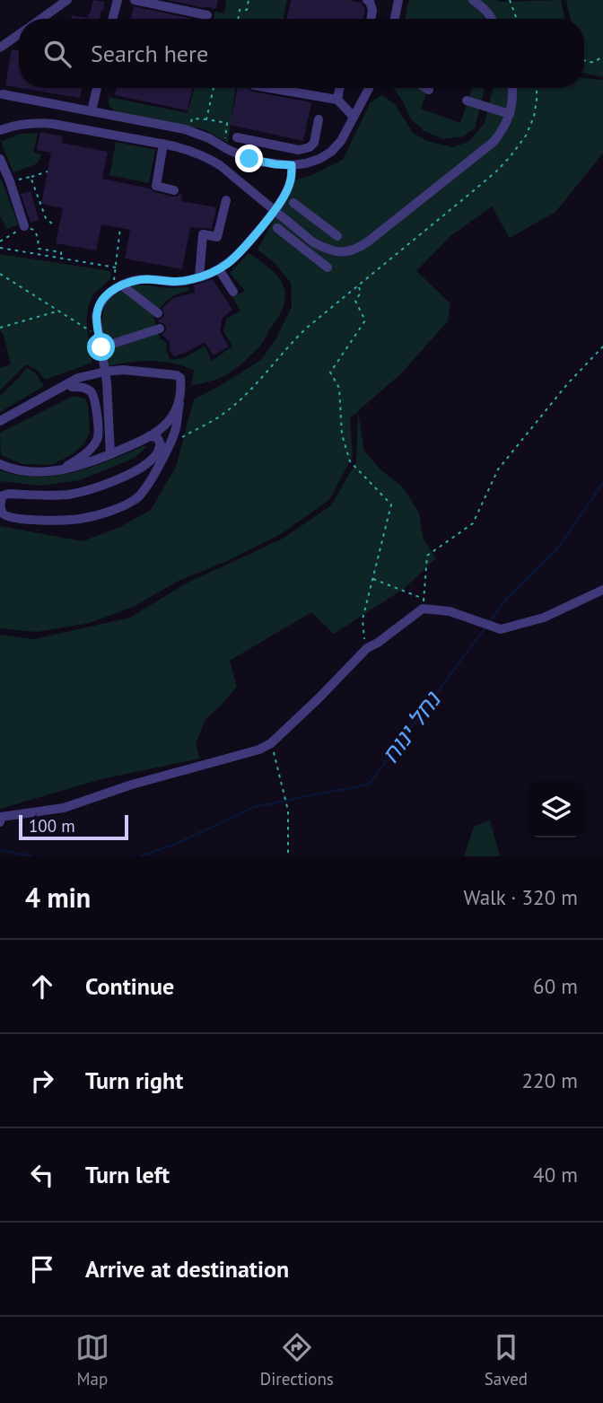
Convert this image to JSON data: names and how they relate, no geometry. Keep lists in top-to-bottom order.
{
  "water": ["נחל ינוח"],
  "scale_bar": "100 m",
  "page": {
    "search": "Search here",
    "scale": "100 m",
    "heading": ["4 min", "Walk · 320 m"],
    "list": [
      ["Continue", "60 m"],
      ["Turn right", "220 m"],
      ["Turn left", "40 m"],
      "Arrive at destination"
    ],
    "nav": ["Map", "Directions", "Saved"]
  }
}
